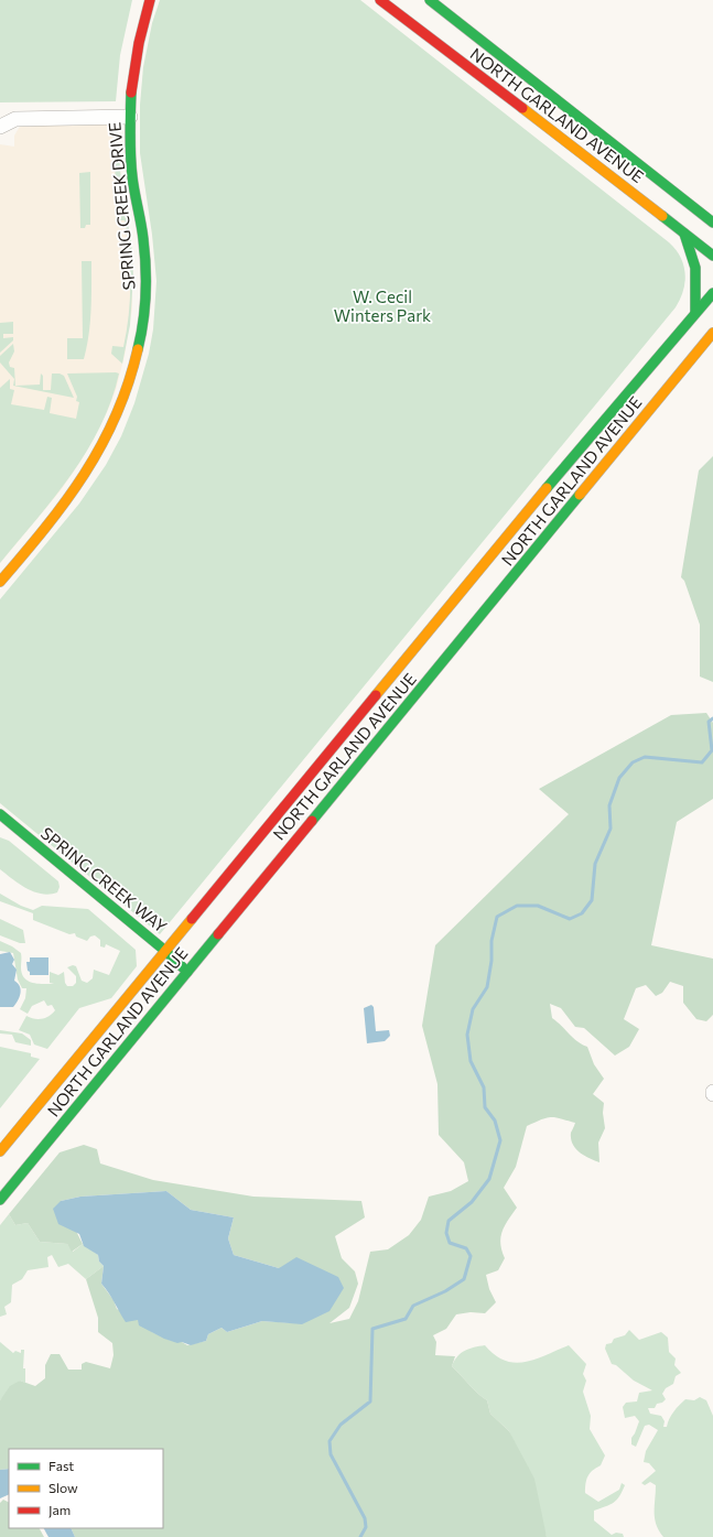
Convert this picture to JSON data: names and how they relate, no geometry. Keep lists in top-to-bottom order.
{
  "streets": {
    "main road": ["NORTH GARLAND AVENUE", "SPRING CREEK DRIVE", "SPRING CREEK WAY"]
  },
  "crossings": [
    ["NORTH GARLAND AVENUE", "SPRING CREEK WAY"]
  ],
  "parks": ["W. Cecil Winters Park"],
  "legend": ["Fast", "Slow", "Jam"]
}
